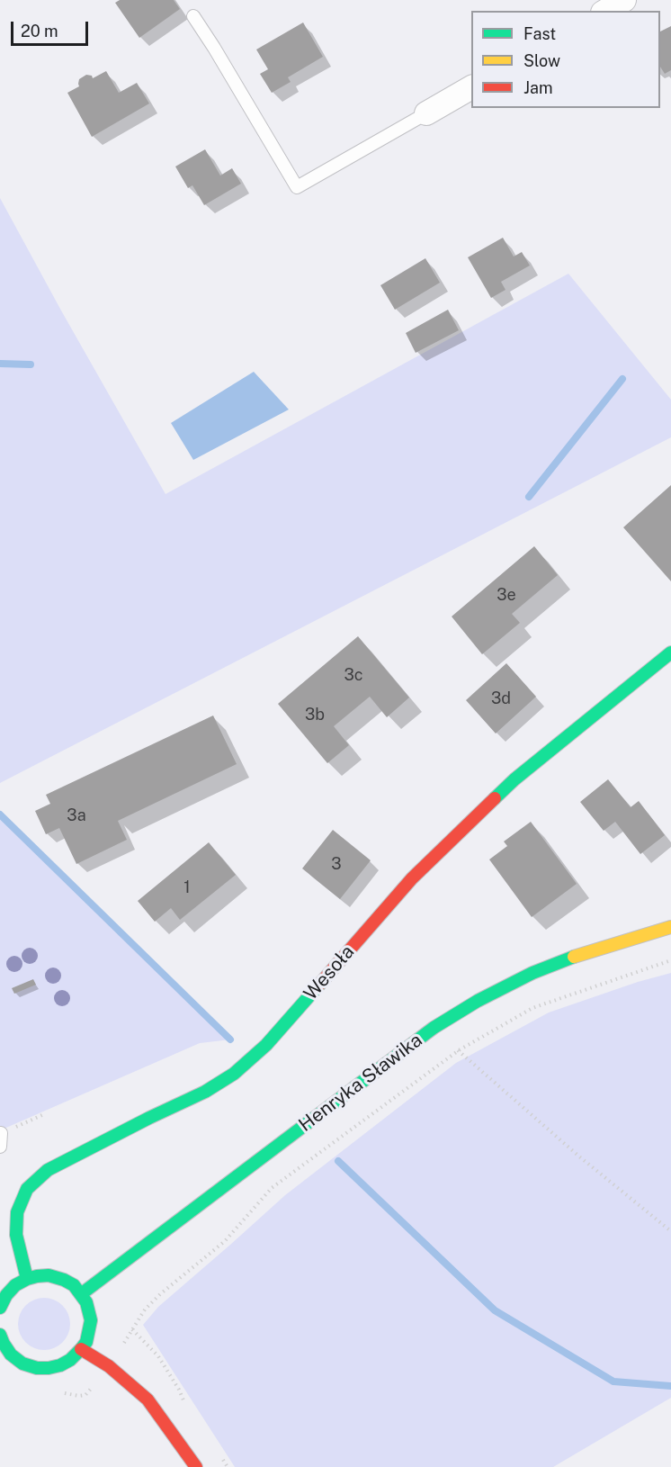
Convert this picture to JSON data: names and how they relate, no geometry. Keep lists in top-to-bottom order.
{
  "streets": {
    "street": ["Wesoła", "Henryka Sławika"]
  },
  "house_numbers": [
    "3e",
    "3c",
    "3d",
    "3b",
    "3a",
    "3",
    "1"
  ],
  "legend": ["Fast", "Slow", "Jam"],
  "scale_bar": "20 m"
}
